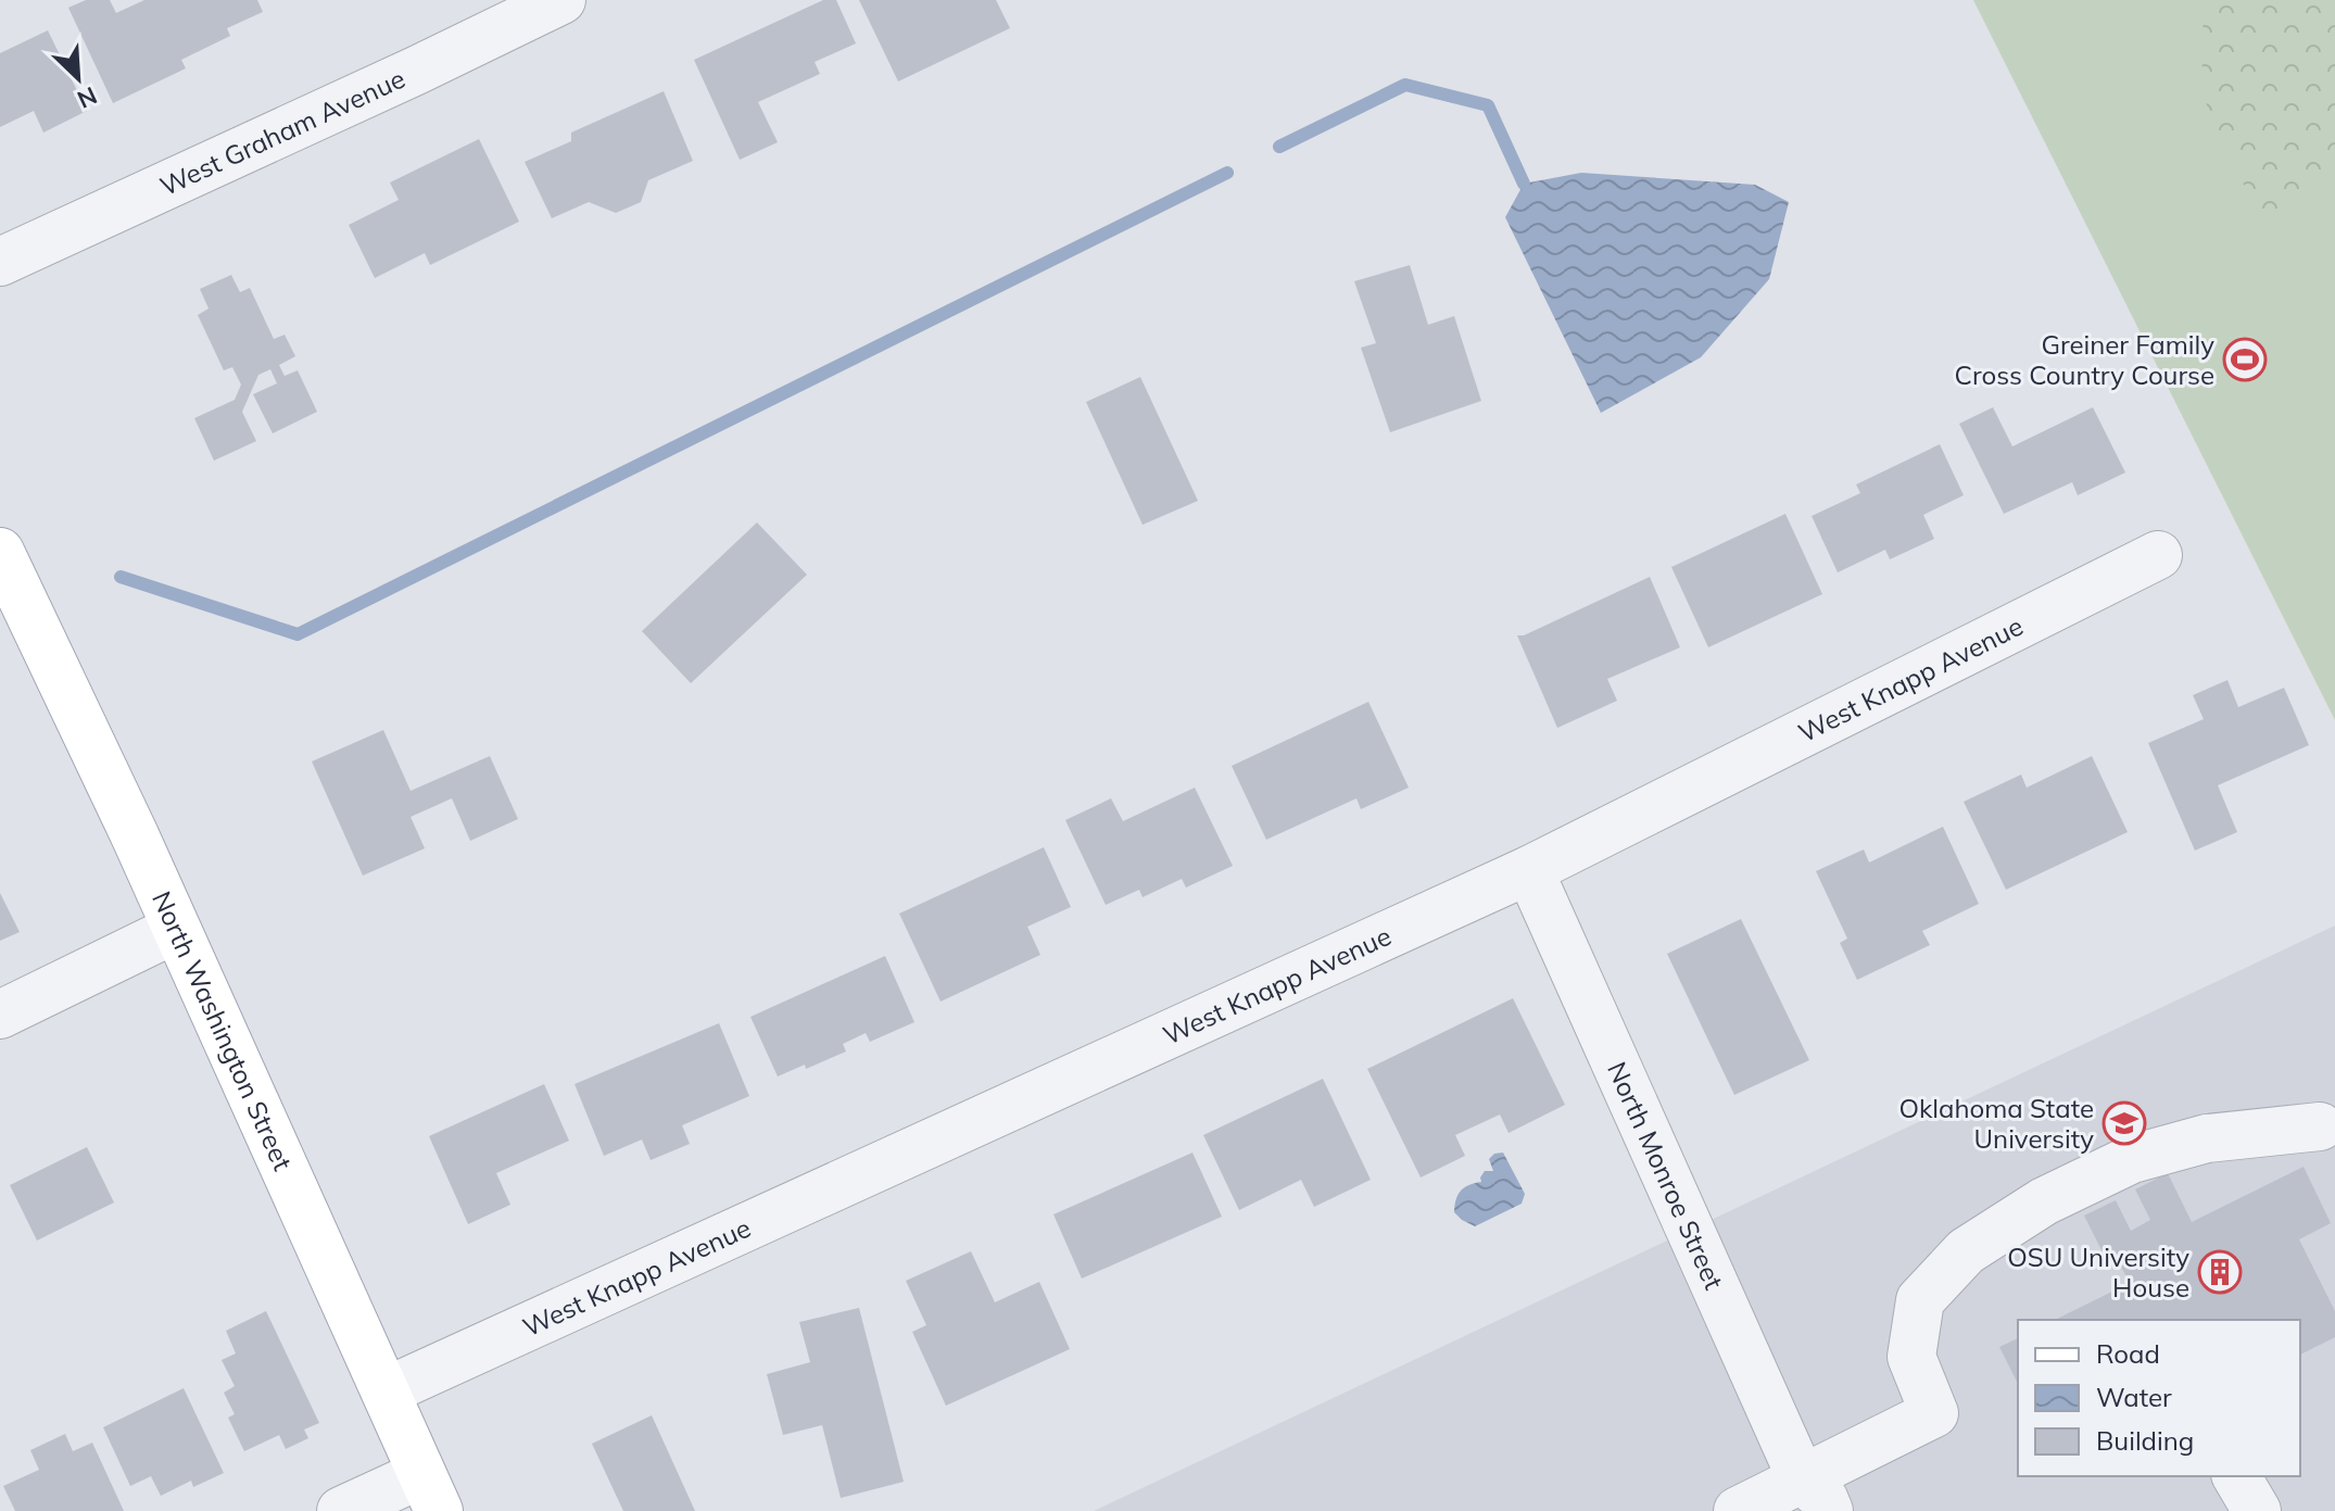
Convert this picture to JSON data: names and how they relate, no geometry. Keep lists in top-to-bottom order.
{
  "streets": {
    "main road": ["North Washington Street"],
    "street": ["West Graham Avenue", "West Knapp Avenue", "North Monroe Street"]
  },
  "crossings": [
    ["West Knapp Avenue", "North Washington Street"],
    ["West Knapp Avenue", "North Monroe Street"]
  ],
  "places": {
    "sports": ["Greiner Family Cross Country Course"],
    "school or university": ["Oklahoma State University"],
    "building": ["OSU University House"]
  },
  "legend": ["Road", "Water", "Building"],
  "north": "bottom right"
}
